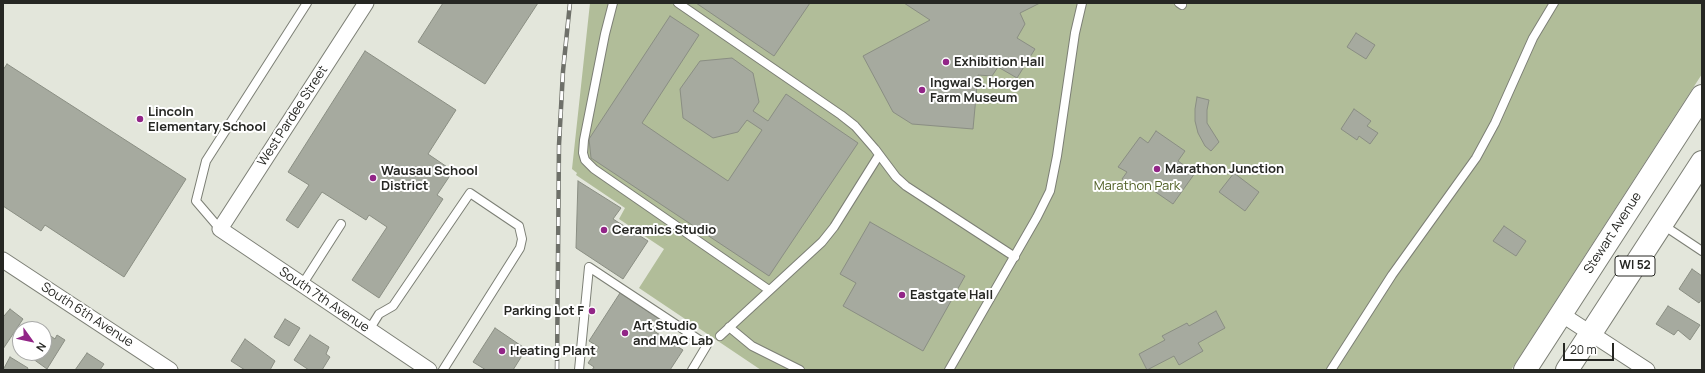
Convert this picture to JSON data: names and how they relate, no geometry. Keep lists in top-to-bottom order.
{
  "streets": {
    "main road": ["Stewart Avenue", "WI 52"],
    "street": ["West Pardee Street", "South 7th Avenue", "South 6th Avenue"]
  },
  "crossings": [
    ["West Pardee Street", "South 7th Avenue"]
  ],
  "parks": ["Marathon Park"],
  "places": [
    "Exhibition Hall",
    "Ingwal S. Horgen Farm Museum",
    "Lincoln Elementary School",
    "Marathon Junction",
    "Wausau School District",
    "Ceramics Studio",
    "Eastgate Hall",
    "Parking Lot F",
    "Art Studio and MAC Lab",
    "Heating Plant"
  ],
  "scale_bar": "20 m",
  "north": "bottom right"
}
